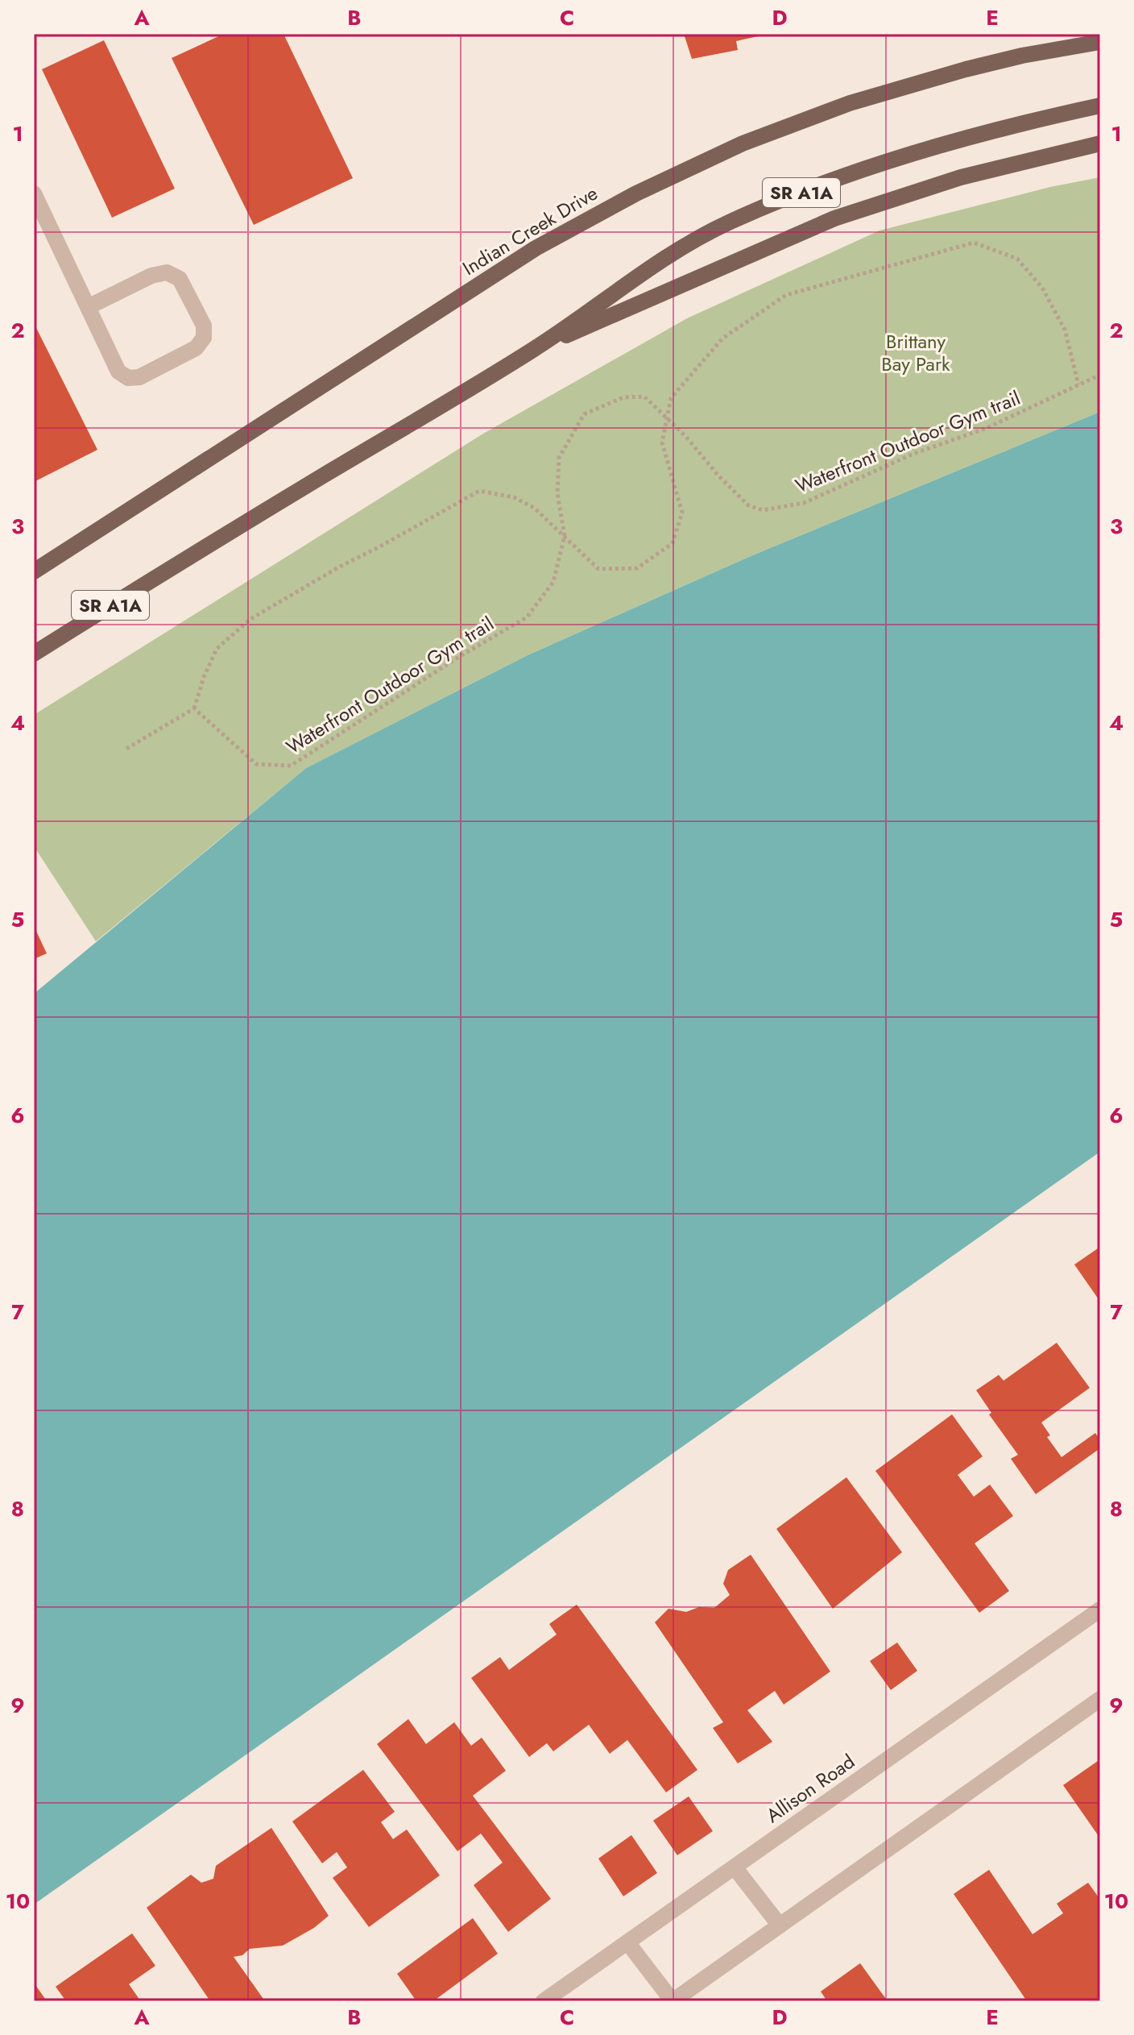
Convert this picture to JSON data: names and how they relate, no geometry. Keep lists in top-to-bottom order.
{
  "streets": {
    "main road": ["SR A1A", "Indian Creek Drive"],
    "street": ["Allison Road"],
    "path": ["Waterfront Outdoor Gym trail"]
  },
  "parks": ["Brittany Bay Park"],
  "grid": {
    "columns": [
      "A",
      "B",
      "C",
      "D",
      "E"
    ],
    "rows": [
      "1",
      "2",
      "3",
      "4",
      "5",
      "6",
      "7",
      "8",
      "9",
      "10"
    ]
  }
}
